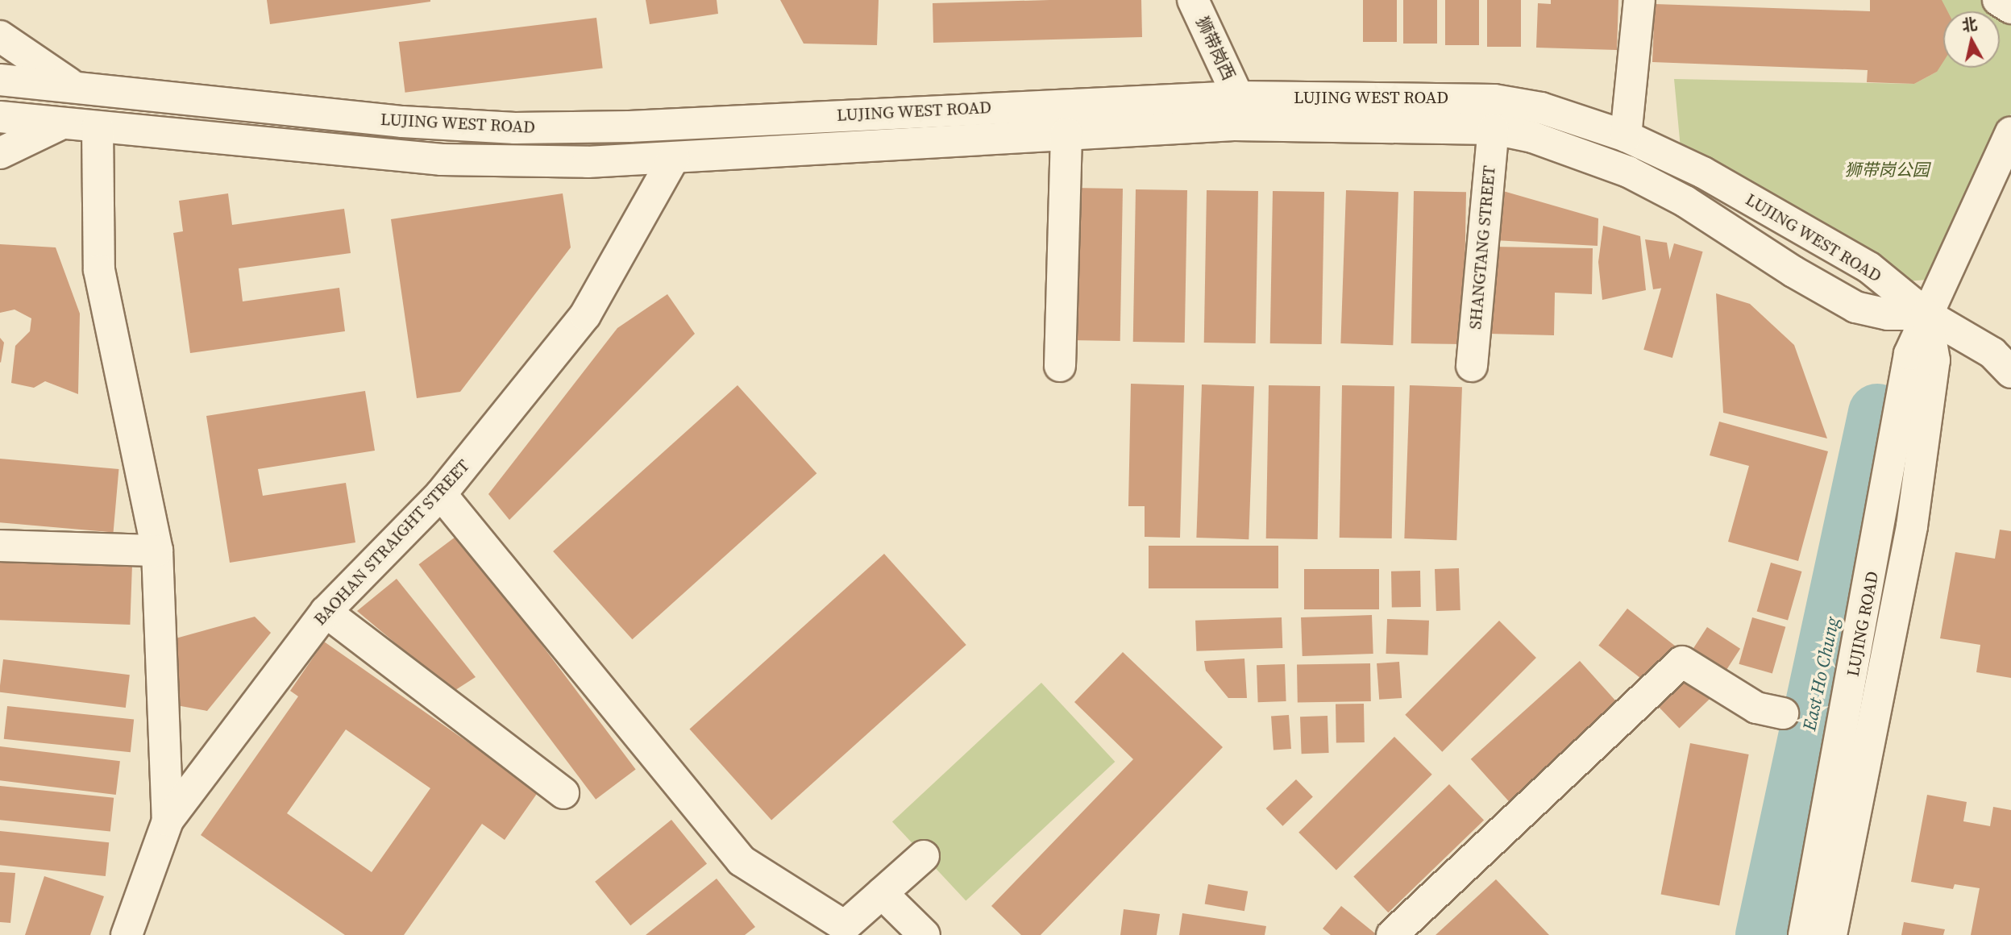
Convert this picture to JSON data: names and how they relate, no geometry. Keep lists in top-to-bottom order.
{
  "streets": {
    "street": [
      "狮带岗西",
      "LUJING WEST ROAD",
      "SHANGTANG STREET",
      "BAOHAN STRAIGHT STREET",
      "LUJING ROAD"
    ]
  },
  "crossings": [
    ["狮带岗西", "LUJING WEST ROAD"],
    ["LUJING WEST ROAD", "SHANGTANG STREET"],
    ["LUJING WEST ROAD", "BAOHAN STRAIGHT STREET"],
    ["LUJING WEST ROAD", "LUJING ROAD"]
  ],
  "water": ["East Ho Chung"],
  "parks": ["狮带岗公园"],
  "north": "top"
}
